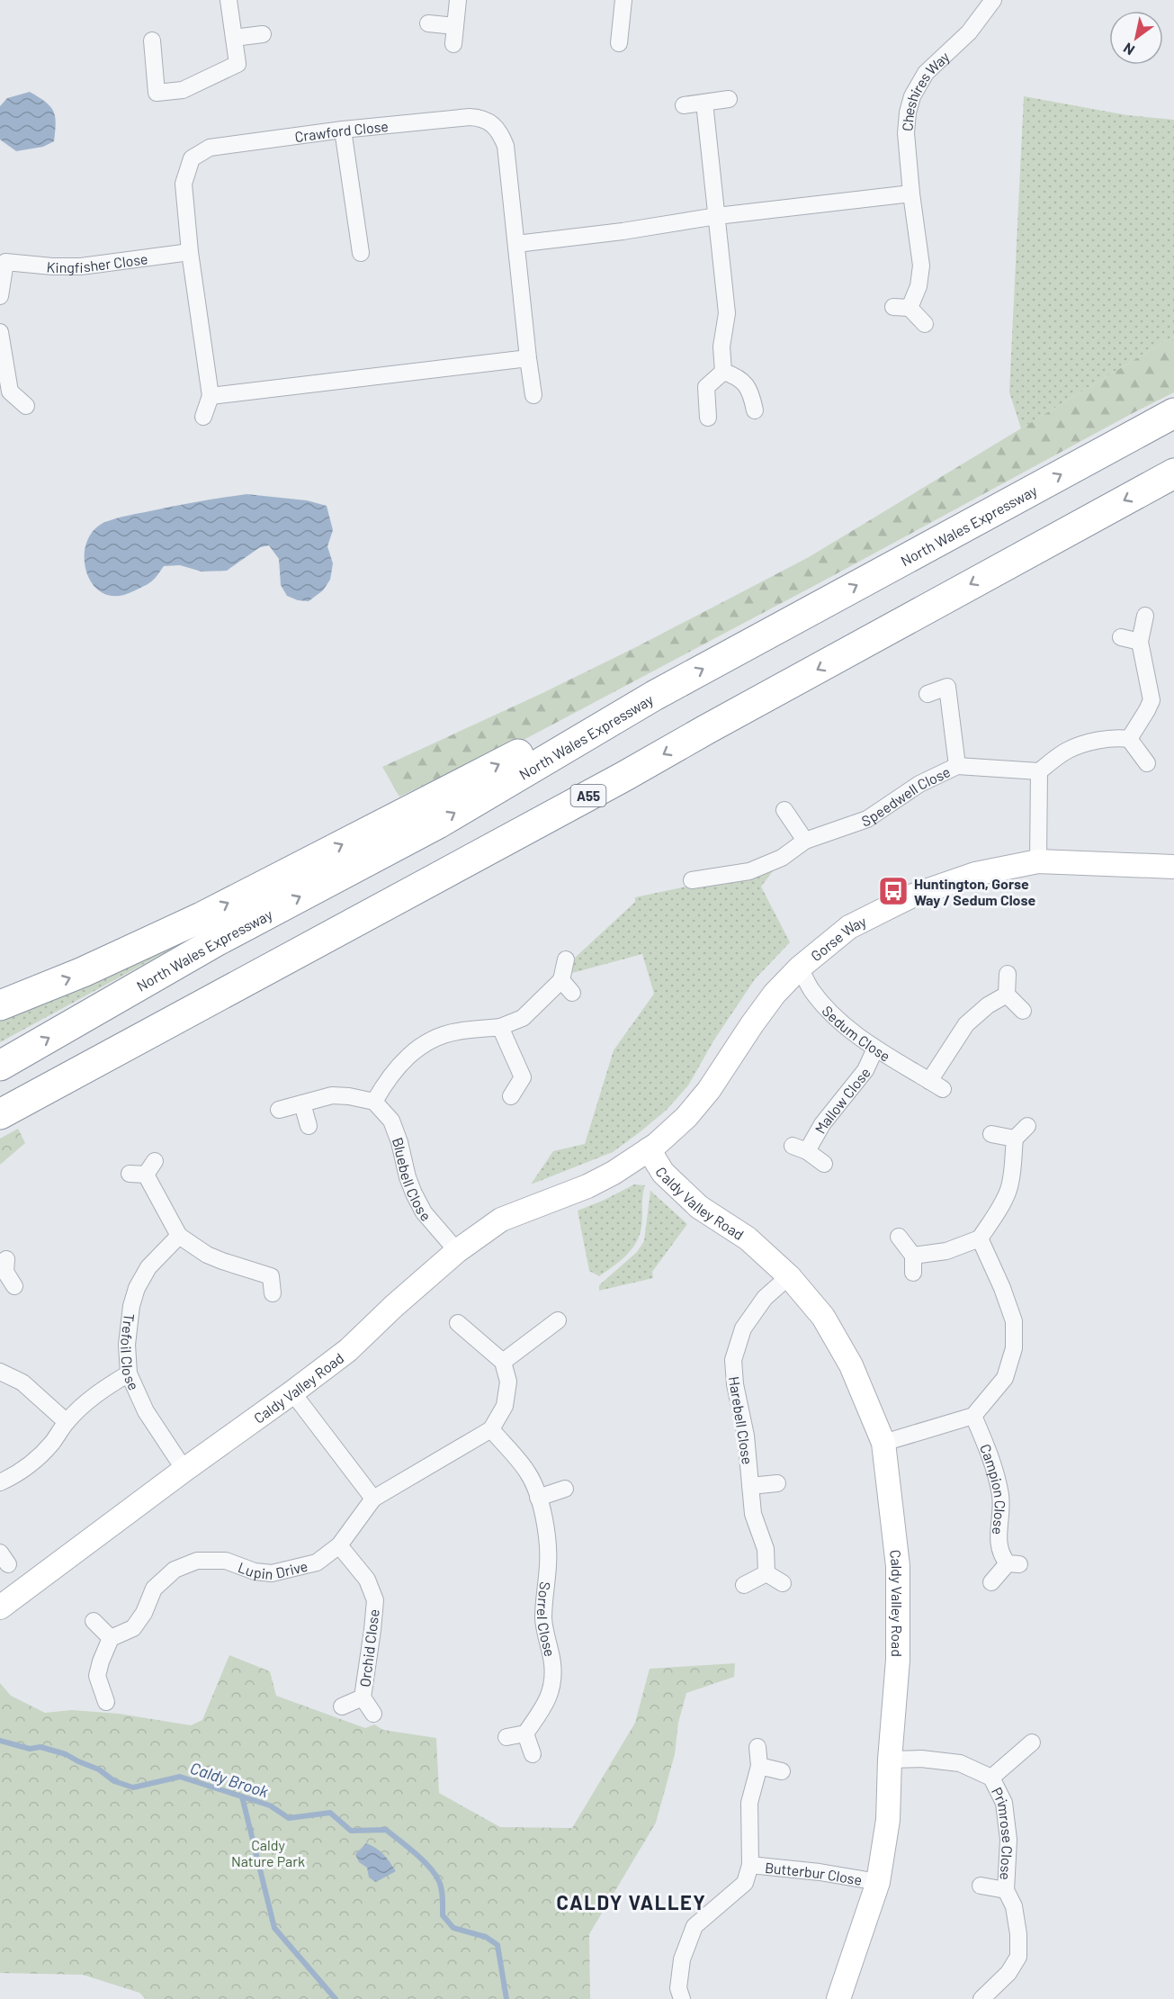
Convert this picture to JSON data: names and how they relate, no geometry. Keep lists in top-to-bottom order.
{
  "streets": {
    "highway": ["North Wales Expressway", "A55"],
    "street": [
      "Cheshires Way",
      "Crawford Close",
      "Kingfisher Close",
      "Speedwell Close",
      "Gorse Way",
      "Sedum Close",
      "Mallow Close",
      "Bluebell Close",
      "Caldy Valley Road",
      "Trefoil Close",
      "Harebell Close",
      "Campion Close",
      "Lupin Drive",
      "Sorrel Close",
      "Orchid Close",
      "Primrose Close",
      "Butterbur Close"
    ]
  },
  "crossings": [
    ["Crawford Close", "Kingfisher Close"],
    ["Gorse Way", "Sedum Close"],
    ["Gorse Way", "Caldy Valley Road"],
    ["Sedum Close", "Mallow Close"],
    ["Bluebell Close", "Caldy Valley Road"],
    ["Caldy Valley Road", "Trefoil Close"],
    ["Caldy Valley Road", "Harebell Close"],
    ["Caldy Valley Road", "Primrose Close"],
    ["Caldy Valley Road", "Butterbur Close"],
    ["Lupin Drive", "Orchid Close"]
  ],
  "districts": ["CALDY VALLEY"],
  "water": ["Caldy Brook"],
  "parks": ["Caldy Nature Park"],
  "places": {
    "bus stop": ["Huntington, Gorse Way / Sedum Close"]
  },
  "north": "bottom left"
}
